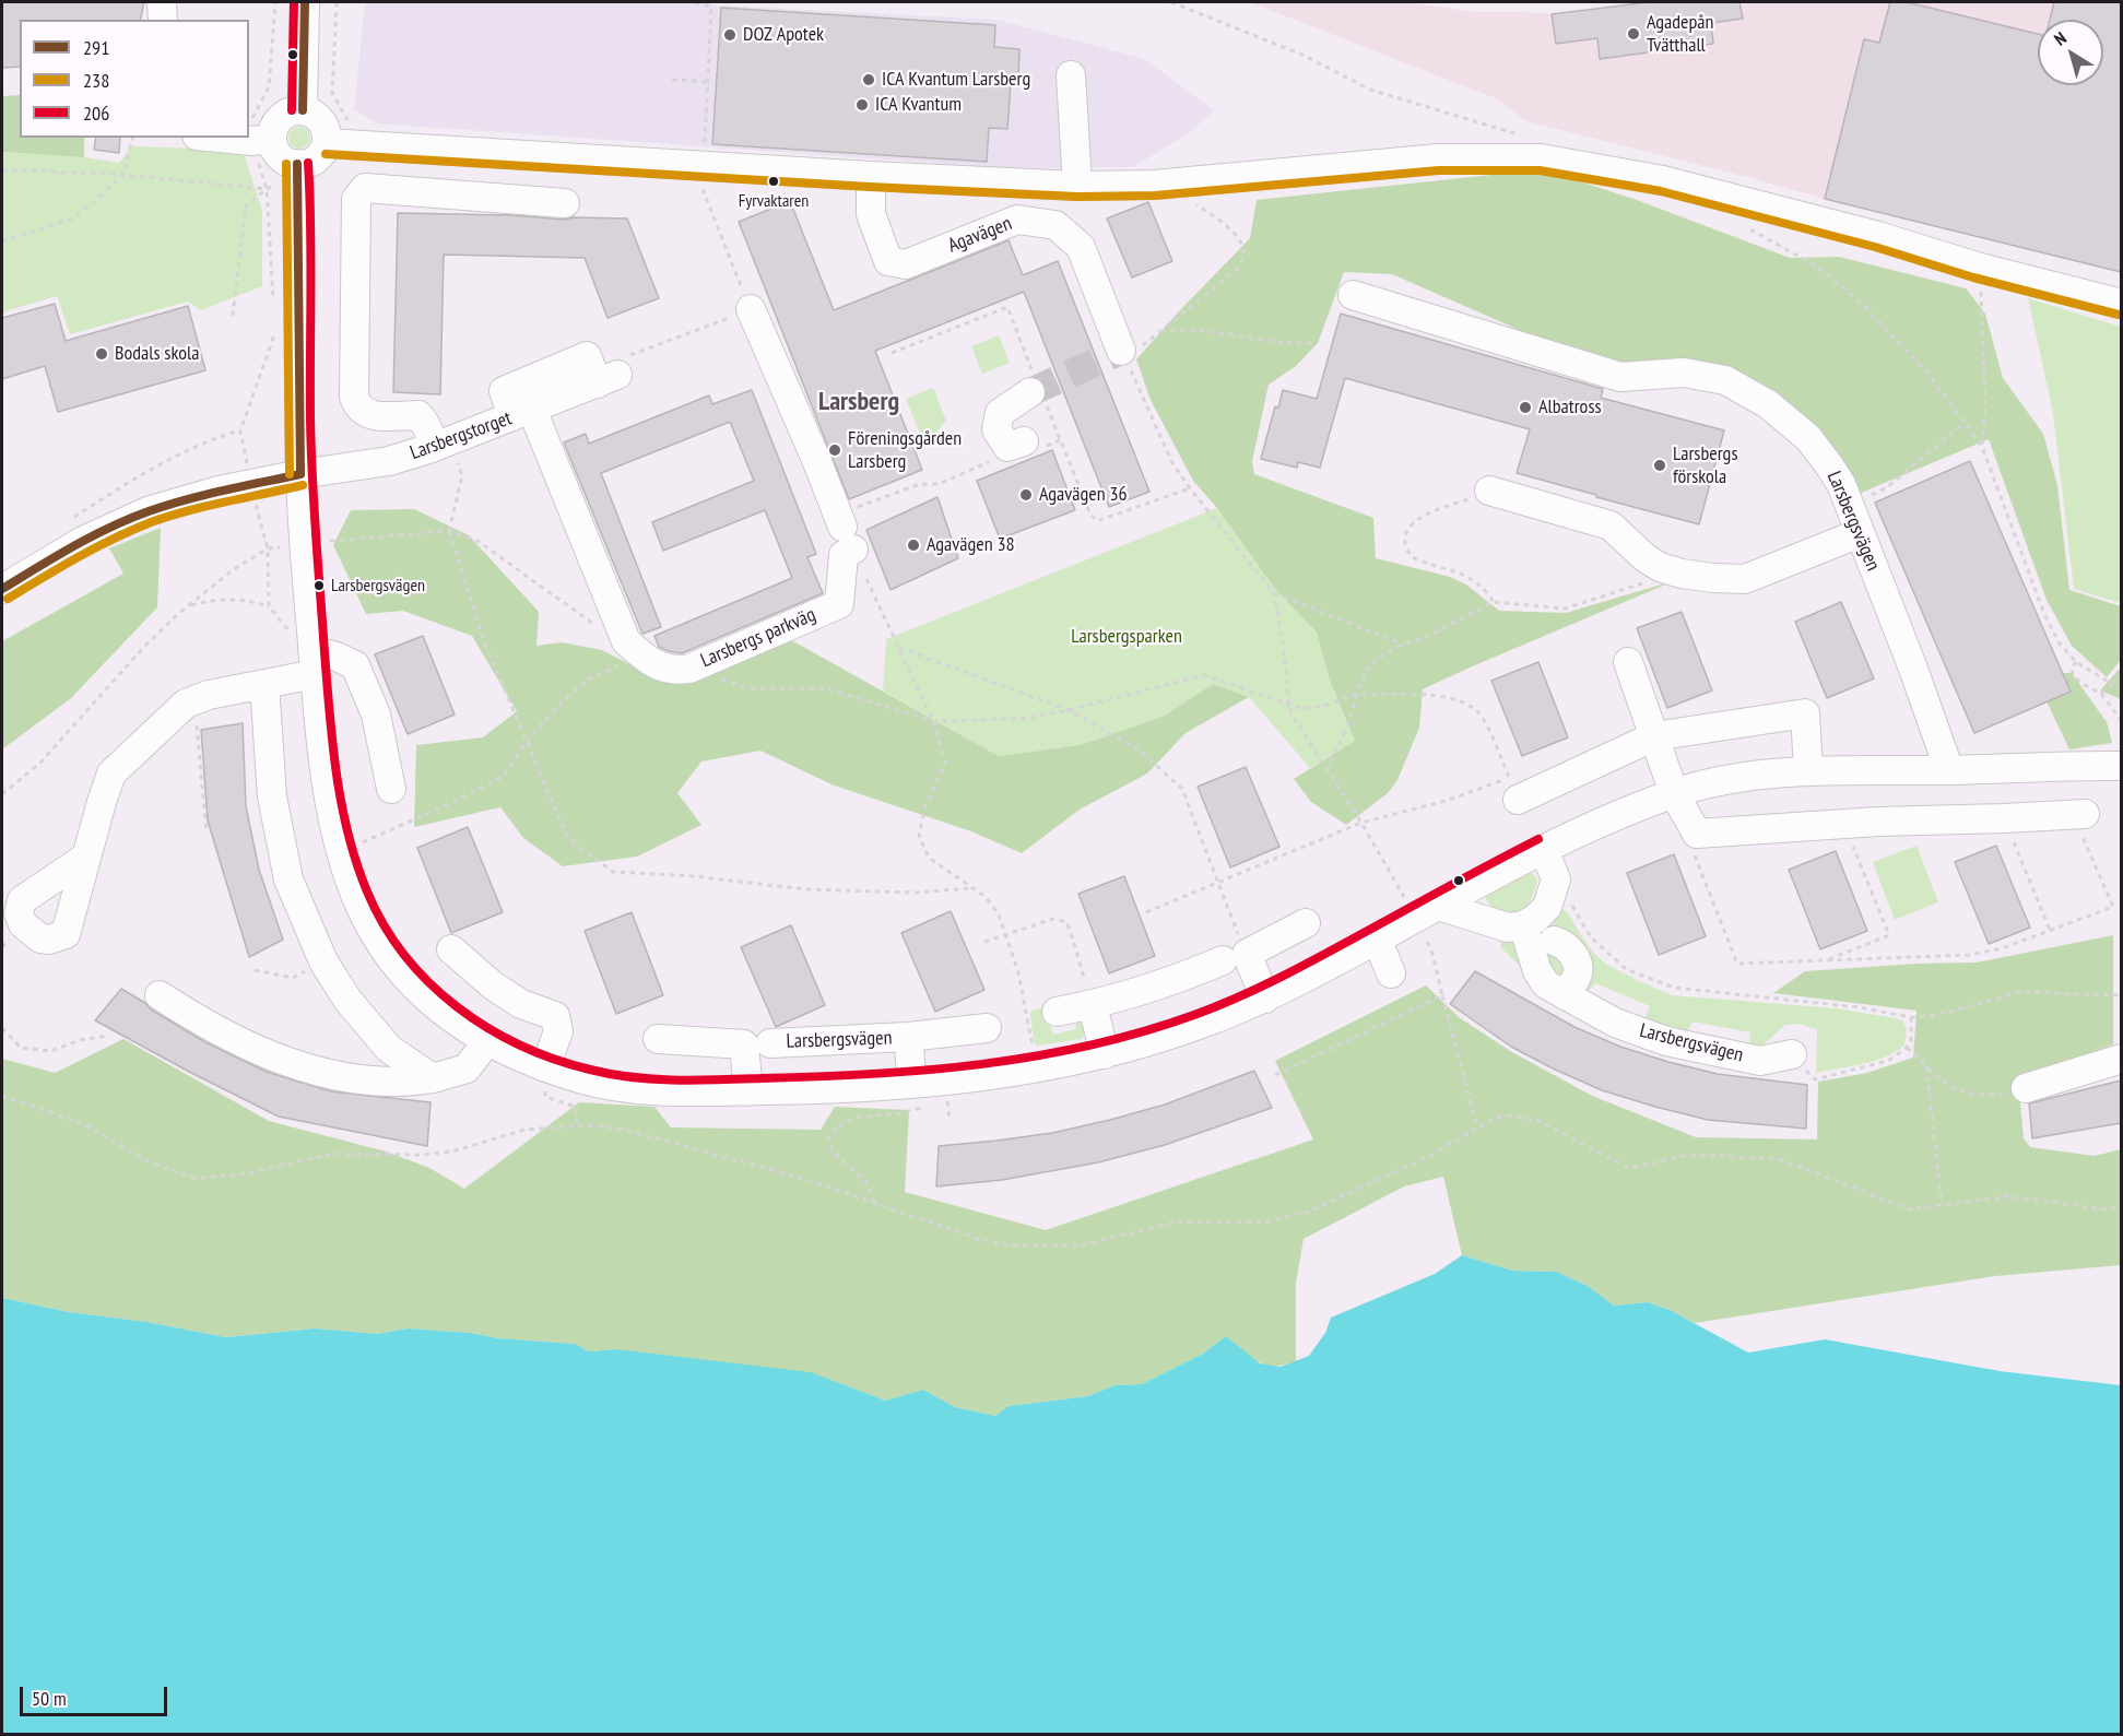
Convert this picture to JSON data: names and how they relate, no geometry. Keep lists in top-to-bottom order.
{
  "streets": {
    "street": [
      "Agavägen",
      "Larsbergstorget",
      "Larsbergsvägen",
      "Larsbergs parkväg"
    ]
  },
  "crossings": [
    ["Larsbergstorget", "Larsbergs parkväg"]
  ],
  "districts": ["Larsberg"],
  "parks": ["Larsbergsparken"],
  "places": [
    "Agadepån Tvätthall",
    "DOZ Apotek",
    "ICA Kvantum Larsberg",
    "ICA Kvantum",
    "Fyrvaktaren",
    "Bodals skola",
    "Albatross",
    "Föreningsgården Larsberg",
    "Larsbergs förskola",
    "Agavägen 36",
    "Agavägen 38",
    "Larsbergsvägen"
  ],
  "lines": ["transit line 291", "transit line 206", "transit line 238"],
  "legend": ["291", "238", "206"],
  "scale_bar": "50 m",
  "north": "top left"
}
